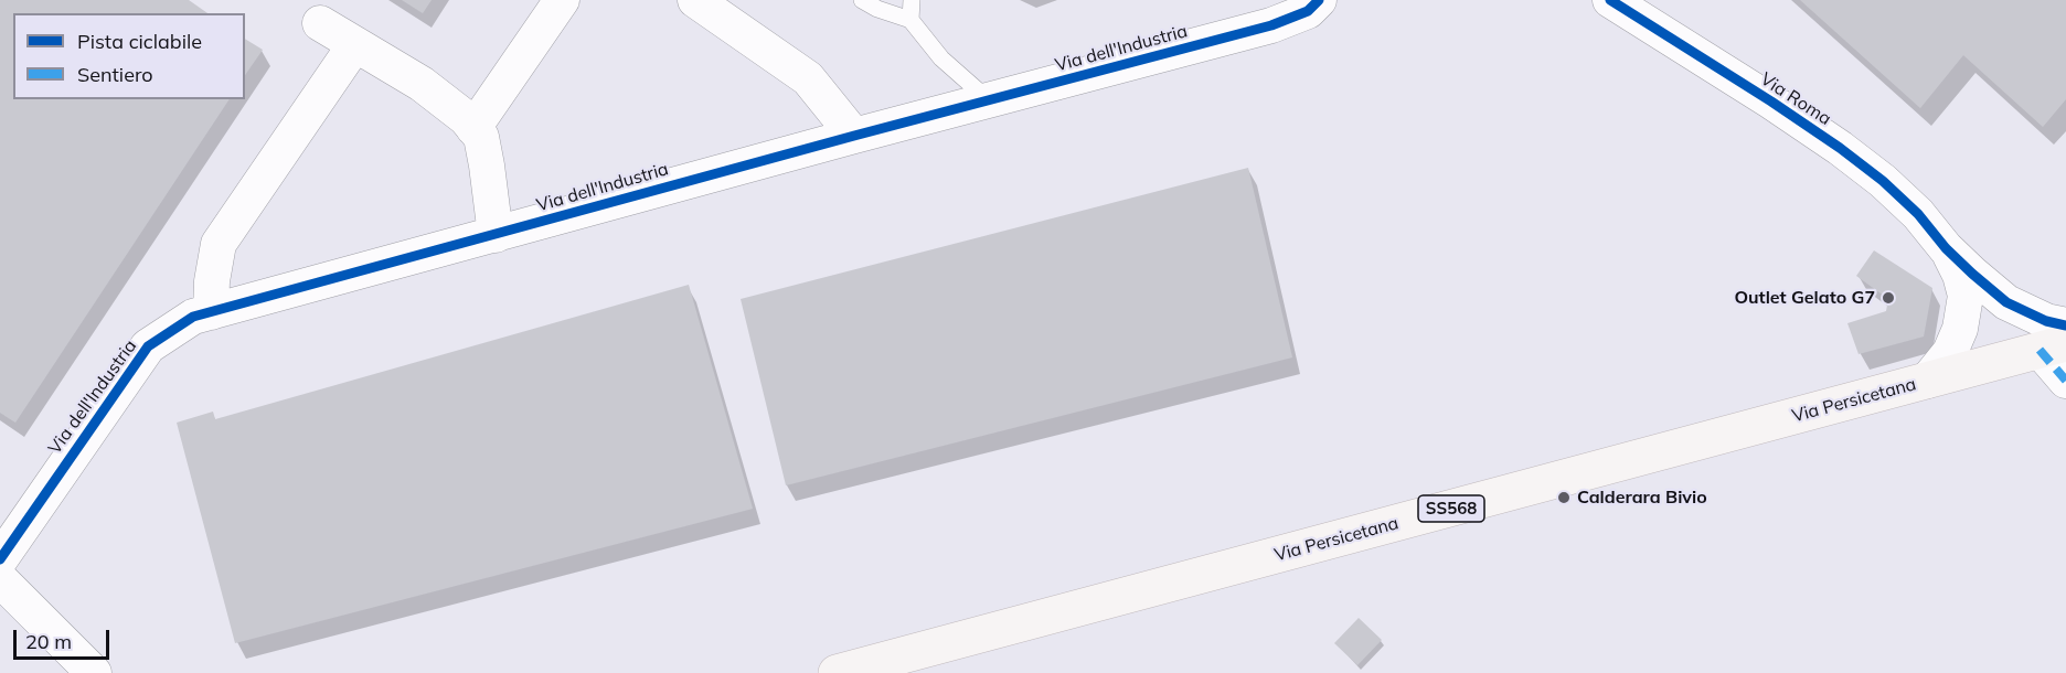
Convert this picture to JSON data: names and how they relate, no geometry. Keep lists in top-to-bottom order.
{
  "streets": {
    "main road": ["Via Persicetana", "SS568"],
    "street": ["Via dell'Industria", "Via Roma"]
  },
  "places": ["Outlet Gelato G7", "Calderara Bivio"],
  "legend": ["Pista ciclabile", "Sentiero"],
  "scale_bar": "20 m"
}
